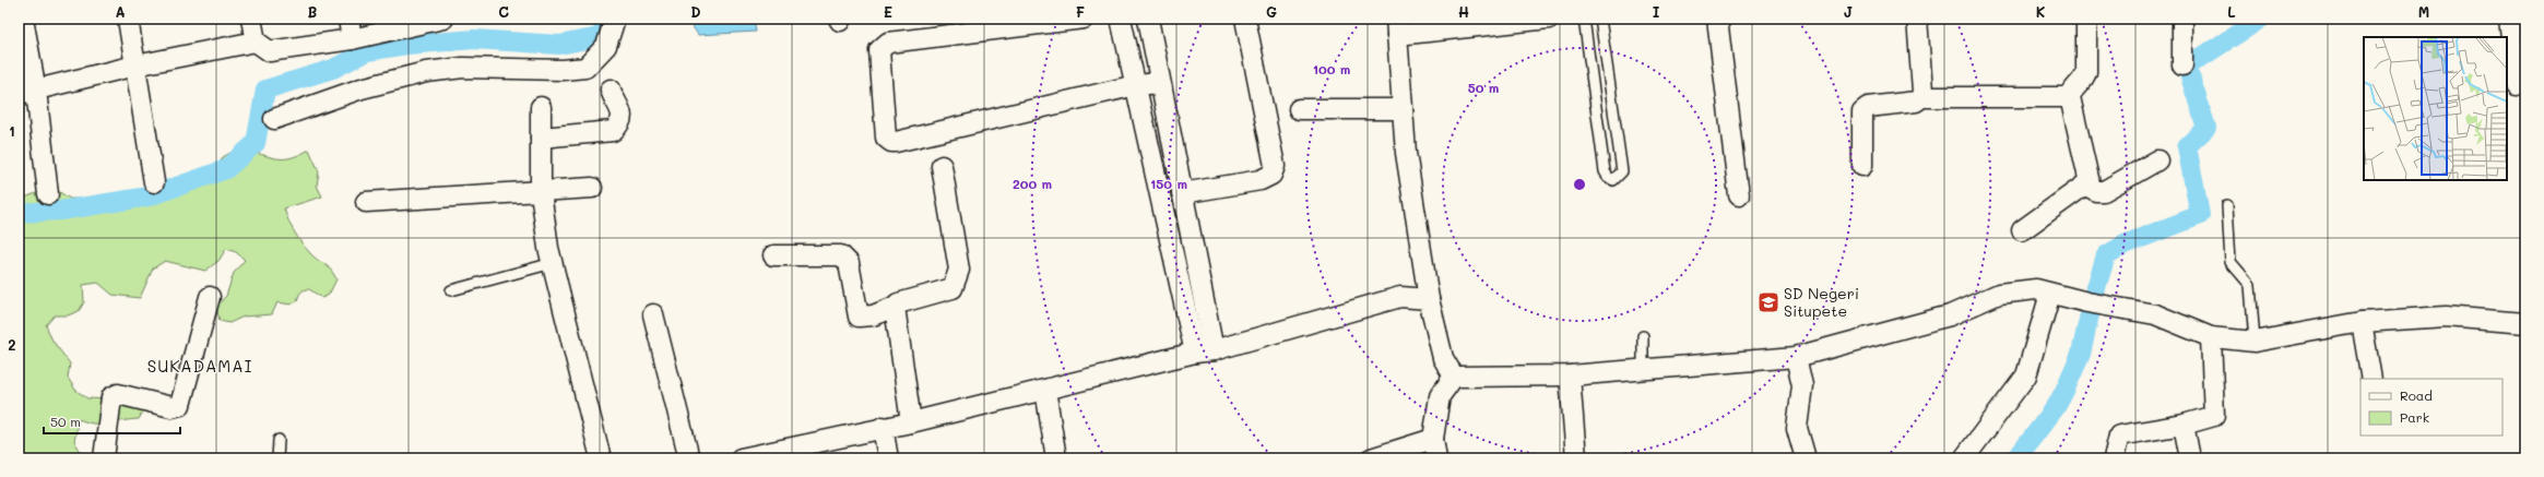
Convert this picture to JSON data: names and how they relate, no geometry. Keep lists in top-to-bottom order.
{
  "districts": ["SUKADAMAI"],
  "places": {
    "school or university": ["SD Negeri Situpete"]
  },
  "legend": ["Road", "Park"],
  "scale_bar": "50 m",
  "grid": {
    "columns": [
      "A",
      "B",
      "C",
      "D",
      "E",
      "F",
      "G",
      "H",
      "I",
      "J",
      "K",
      "L",
      "M"
    ],
    "rows": ["1", "2"]
  },
  "rings": [
    "100 m",
    "50 m",
    "200 m",
    "150 m"
  ]
}
